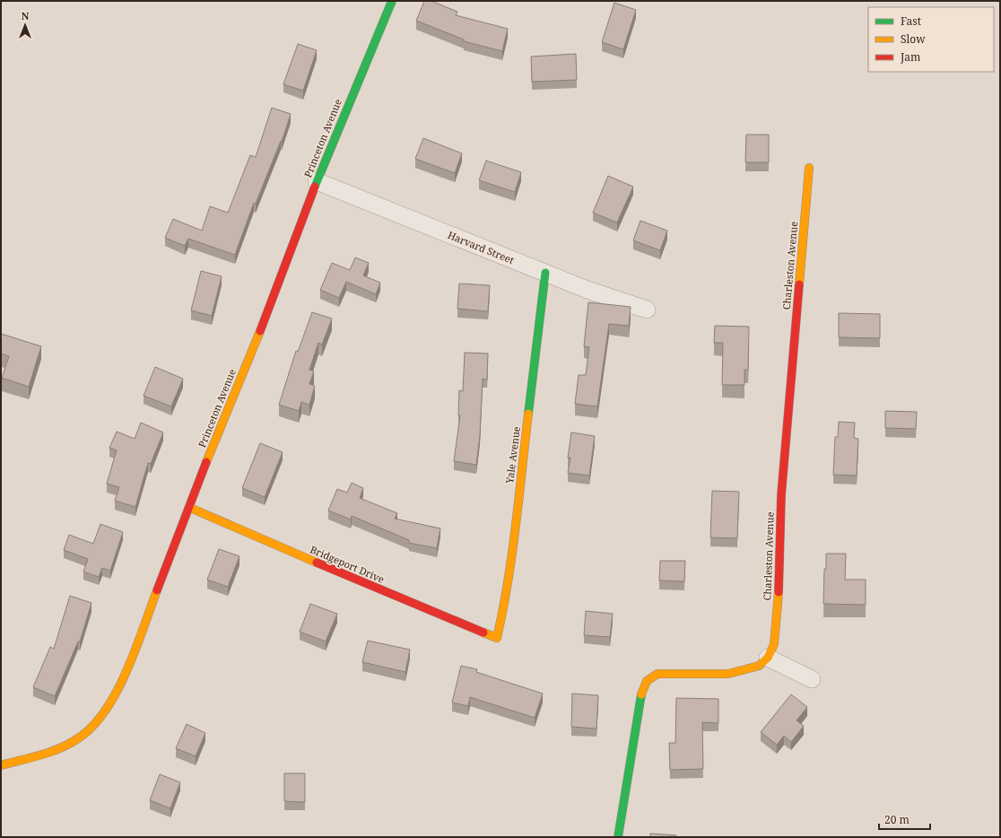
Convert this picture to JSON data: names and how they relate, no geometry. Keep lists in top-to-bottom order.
{
  "streets": {
    "street": [
      "Princeton Avenue",
      "Harvard Street",
      "Charleston Avenue",
      "Yale Avenue",
      "Bridgeport Drive"
    ]
  },
  "crossings": [
    ["Princeton Avenue", "Harvard Street"],
    ["Princeton Avenue", "Bridgeport Drive"],
    ["Harvard Street", "Yale Avenue"],
    ["Yale Avenue", "Bridgeport Drive"]
  ],
  "legend": ["Fast", "Slow", "Jam"],
  "scale_bar": "20 m",
  "north": "top"
}
